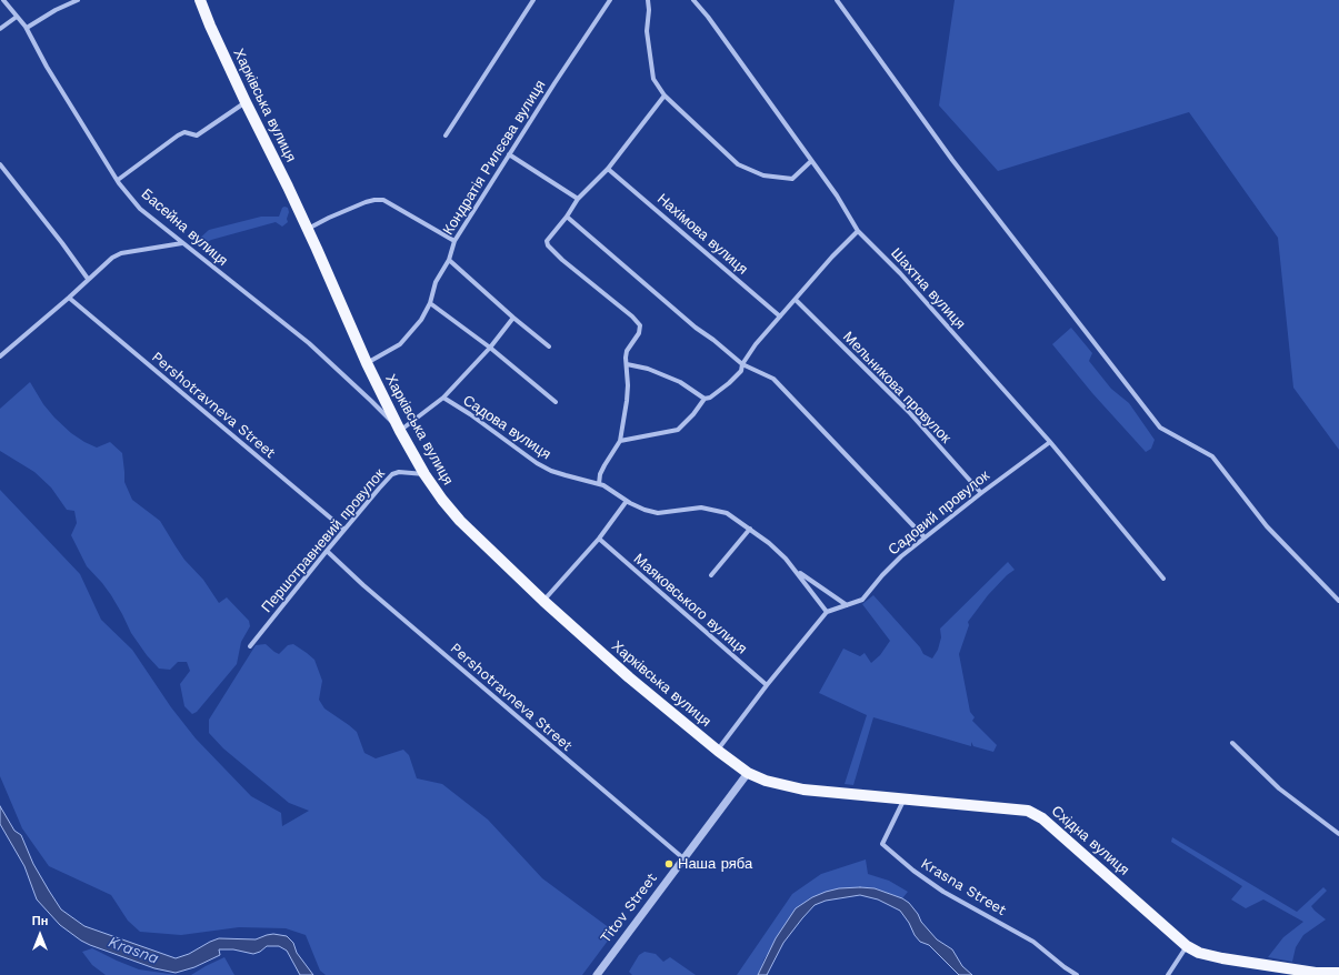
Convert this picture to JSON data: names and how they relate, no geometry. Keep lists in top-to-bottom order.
{
  "streets": {
    "main road": ["Харківська вулиця", "Східна вулиця"],
    "street": [
      "Кондратія Рилєєва вулиця",
      "Басейна вулиця",
      "Нахімова вулиця",
      "Шахтна вулиця",
      "Мельникова провулок",
      "Pershotravneva Street",
      "Садова вулиця",
      "Садовий провулок",
      "Першотравневий провулок",
      "Маяковського вулиця",
      "Krasna Street",
      "Titov Street"
    ]
  },
  "crossings": [
    ["Харківська вулиця", "Кондратія Рилєєва вулиця"],
    ["Харківська вулиця", "Басейна вулиця"],
    ["Харківська вулиця", "Першотравневий провулок"],
    ["Харківська вулиця", "Східна вулиця"],
    ["Харківська вулиця", "Titov Street"],
    ["Шахтна вулиця", "Садовий провулок"],
    ["Мельникова провулок", "Садовий провулок"],
    ["Pershotravneva Street", "Першотравневий провулок"],
    ["Pershotravneva Street", "Titov Street"],
    ["Садова вулиця", "Садовий провулок"],
    ["Східна вулиця", "Krasna Street"],
    ["Східна вулиця", "Titov Street"]
  ],
  "water": ["Krasna"],
  "places": ["Наша ряба"],
  "north": "top"
}
